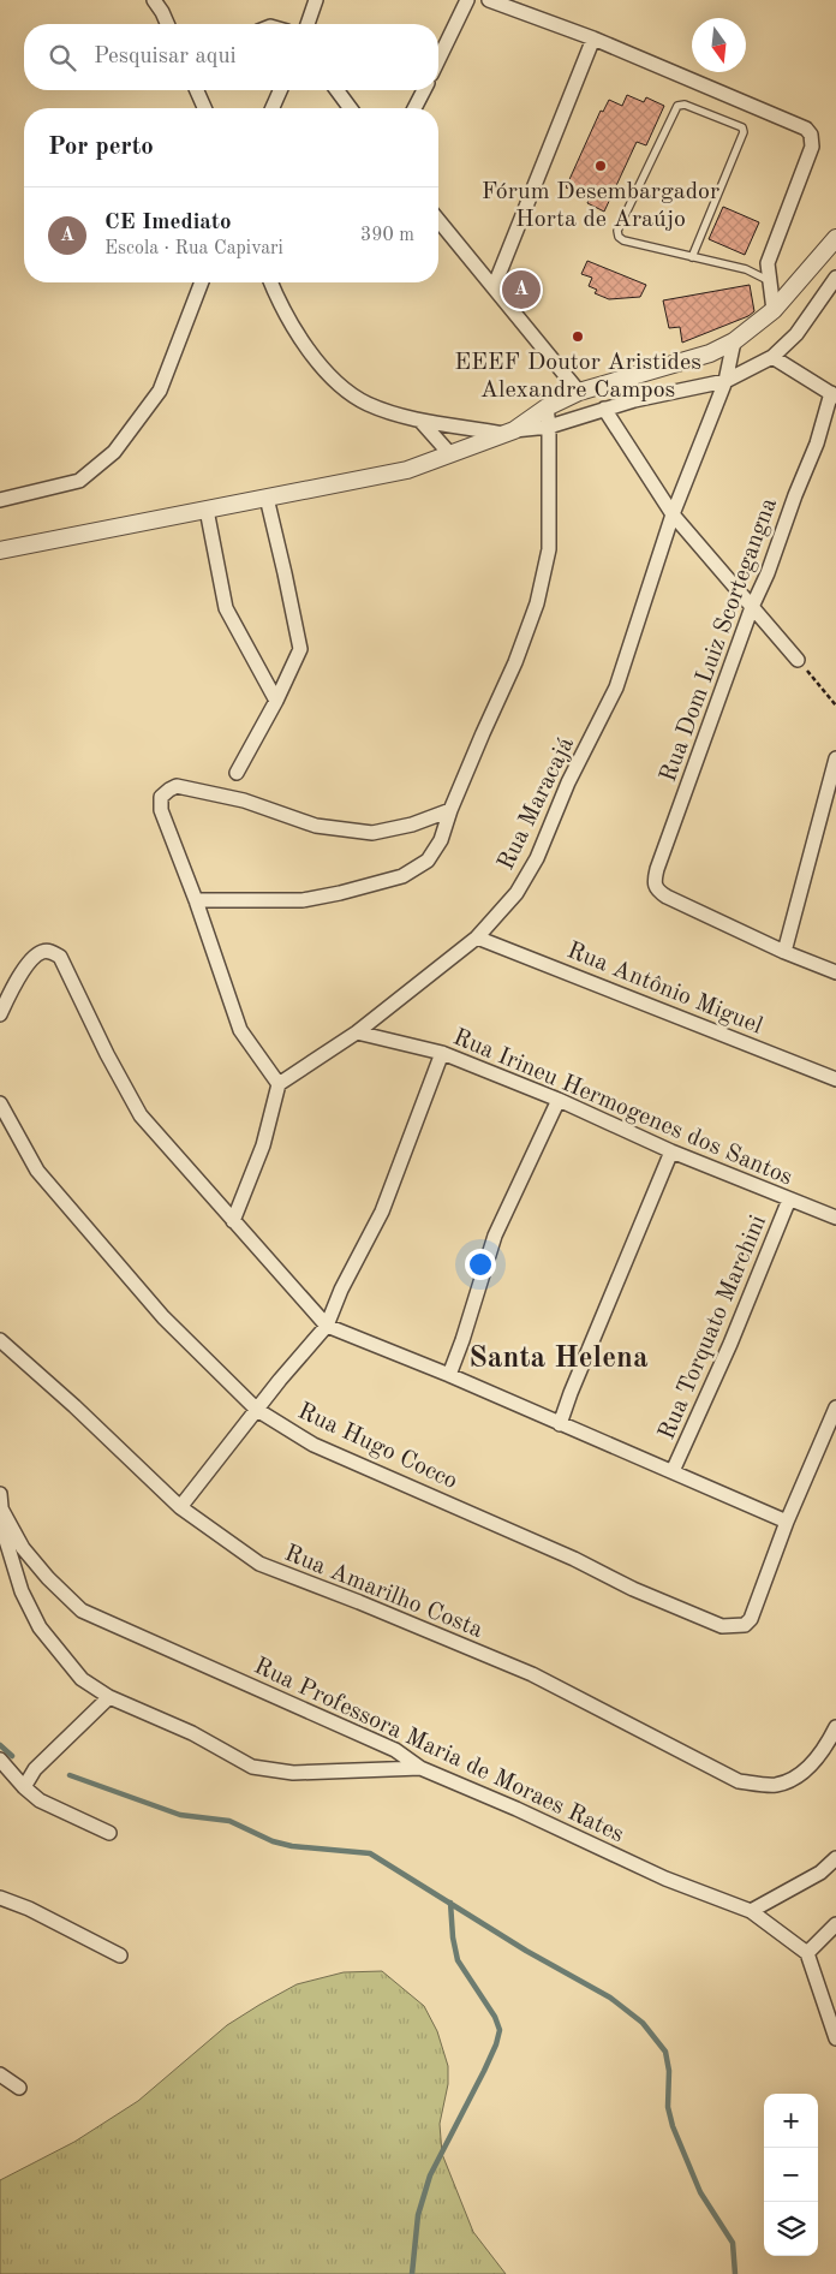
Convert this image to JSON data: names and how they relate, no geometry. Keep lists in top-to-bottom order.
{
  "streets": {
    "street": [
      "Rua Dom Luiz Scortegangna",
      "Rua Maracajá",
      "Rua Antônio Miguel",
      "Rua Irineu Hermogenes dos Santos",
      "Rua Torquato Marchini",
      "Rua Hugo Cocco",
      "Rua Amarilho Costa",
      "Rua Professora Maria de Moraes Rates"
    ]
  },
  "crossings": [
    ["Rua Maracajá", "Rua Antônio Miguel"],
    ["Rua Maracajá", "Rua Irineu Hermogenes dos Santos"],
    ["Rua Irineu Hermogenes dos Santos", "Rua Torquato Marchini"]
  ],
  "districts": ["Santa Helena"],
  "places": ["Fórum Desembargador Horta de Araújo", "EEEF Doutor Aristides Alexandre Campos"],
  "north": "bottom",
  "page": {
    "search": "Pesquisar aqui",
    "heading": "Por perto",
    "list": [
      {
        "mark": "A",
        "name": "CE Imediato",
        "note": "Escola · Rua Capivari",
        "value": "390 m"
      }
    ],
    "pins": "A",
    "map_buttons": ["+", "−"]
  }
}
